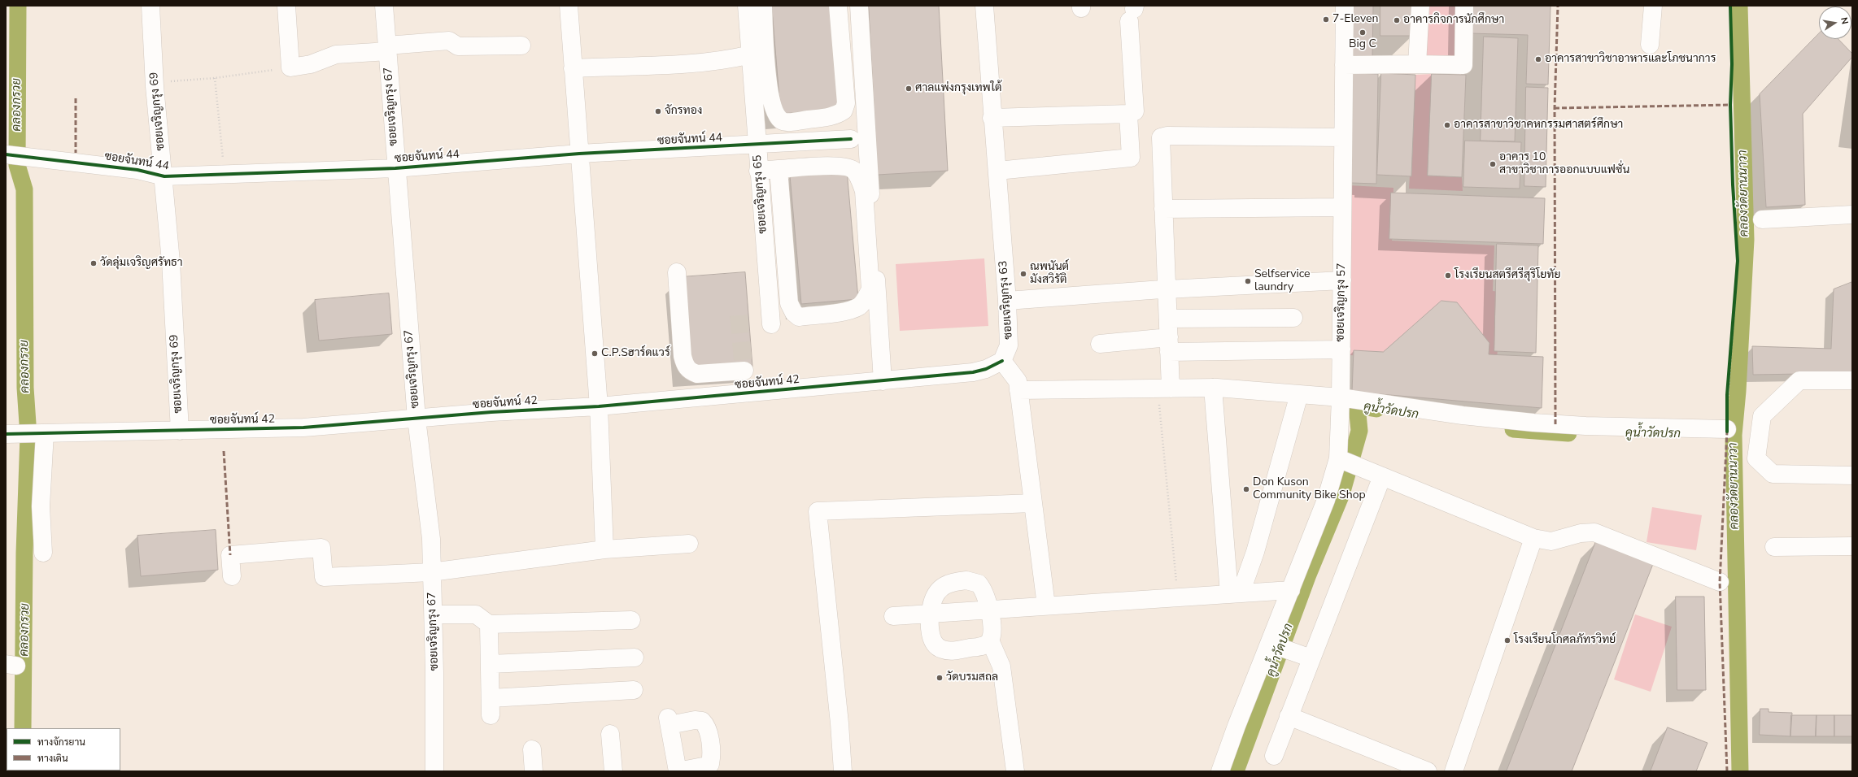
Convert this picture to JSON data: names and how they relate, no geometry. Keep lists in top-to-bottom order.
{
  "streets": {
    "street": [
      "ซอยเจริญกรุง 67",
      "ซอยเจริญกรุง 69",
      "ซอยจันทน์ 44",
      "ซอยเจริญกรุง 65",
      "ซอยเจริญกรุง 63",
      "ซอยเจริญกรุง 57",
      "ซอยจันทน์ 42"
    ]
  },
  "crossings": [
    ["ซอยเจริญกรุง 67", "ซอยจันทน์ 44"],
    ["ซอยเจริญกรุง 67", "ซอยจันทน์ 42"],
    ["ซอยเจริญกรุง 69", "ซอยจันทน์ 44"],
    ["ซอยเจริญกรุง 69", "ซอยจันทน์ 42"],
    ["ซอยจันทน์ 44", "ซอยเจริญกรุง 65"],
    ["ซอยเจริญกรุง 63", "ซอยจันทน์ 42"]
  ],
  "water": ["คลองกรวย", "คลองวัดยานนาวา", "คูน้ำวัดปรก"],
  "places": [
    "7-Eleven",
    "อาคารกิจการนักศึกษา",
    "Big C",
    "อาคารสาขาวิชาอาหารและโภชนาการ",
    "ศาลแพ่งกรุงเทพใต้",
    "จักรทอง",
    "อาคารสาขาวิชาคหกรรมศาสตร์ศึกษา",
    "อาคาร 10 สาขาวิชาการออกแบบแฟชั่น",
    "วัดลุ่มเจริญศรัทธา",
    "ณพนันต์ มังสวิรัติ",
    "โรงเรียนสตรีศรีสุริโยทัย",
    "Selfservice laundry",
    "C.P.Sฮาร์ดแวร์",
    "Don Kuson Community Bike Shop",
    "โรงเรียนโกศลภัทรวิทย์",
    "วัดบรมสถล"
  ],
  "legend": ["ทางจักรยาน", "ทางเดิน"],
  "north": "right"
}
